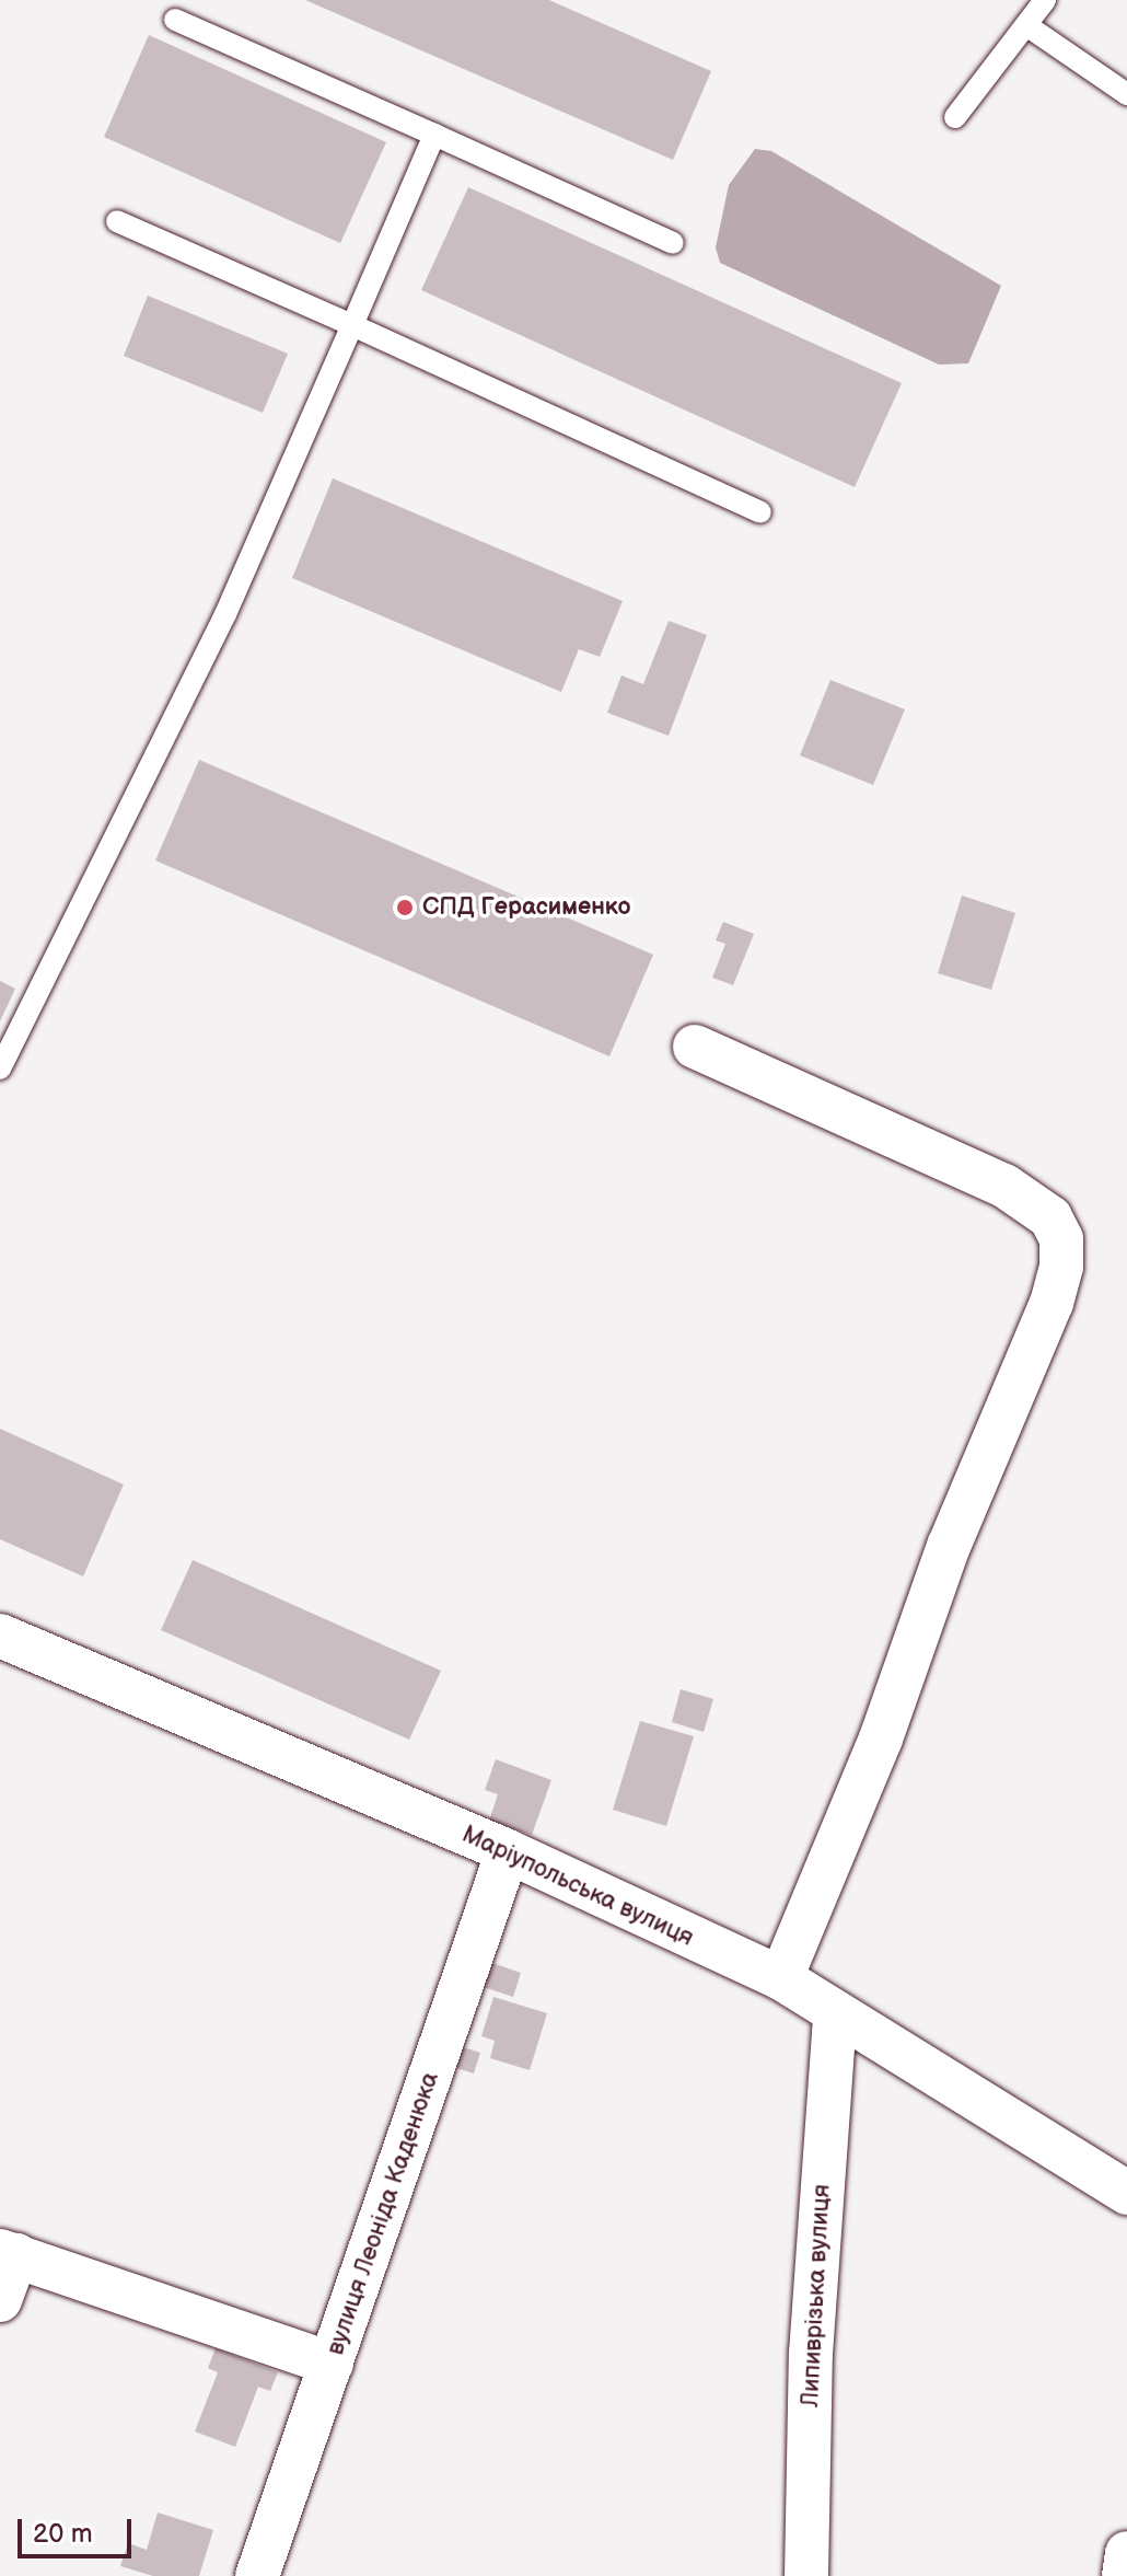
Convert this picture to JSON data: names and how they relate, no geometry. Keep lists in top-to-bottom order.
{
  "streets": {
    "street": ["Маріупольська вулиця", "вулиця Леоніда Каденюка", "Липиврізька вулиця"]
  },
  "crossings": [
    ["Маріупольська вулиця", "вулиця Леоніда Каденюка"],
    ["Маріупольська вулиця", "Липиврізька вулиця"]
  ],
  "places": ["СПД Герасименко"],
  "scale_bar": "20 m"
}
